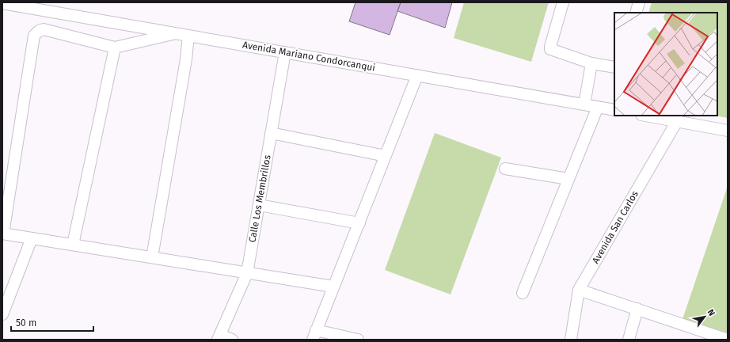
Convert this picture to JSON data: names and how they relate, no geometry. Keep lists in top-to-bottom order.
{
  "streets": {
    "street": ["Avenida Mariano Condorcanqui", "Calle Los Membrillos", "Avenida San Carlos"]
  },
  "crossings": [
    ["Avenida Mariano Condorcanqui", "Calle Los Membrillos"]
  ],
  "scale_bar": "50 m",
  "north": "top right"
}
